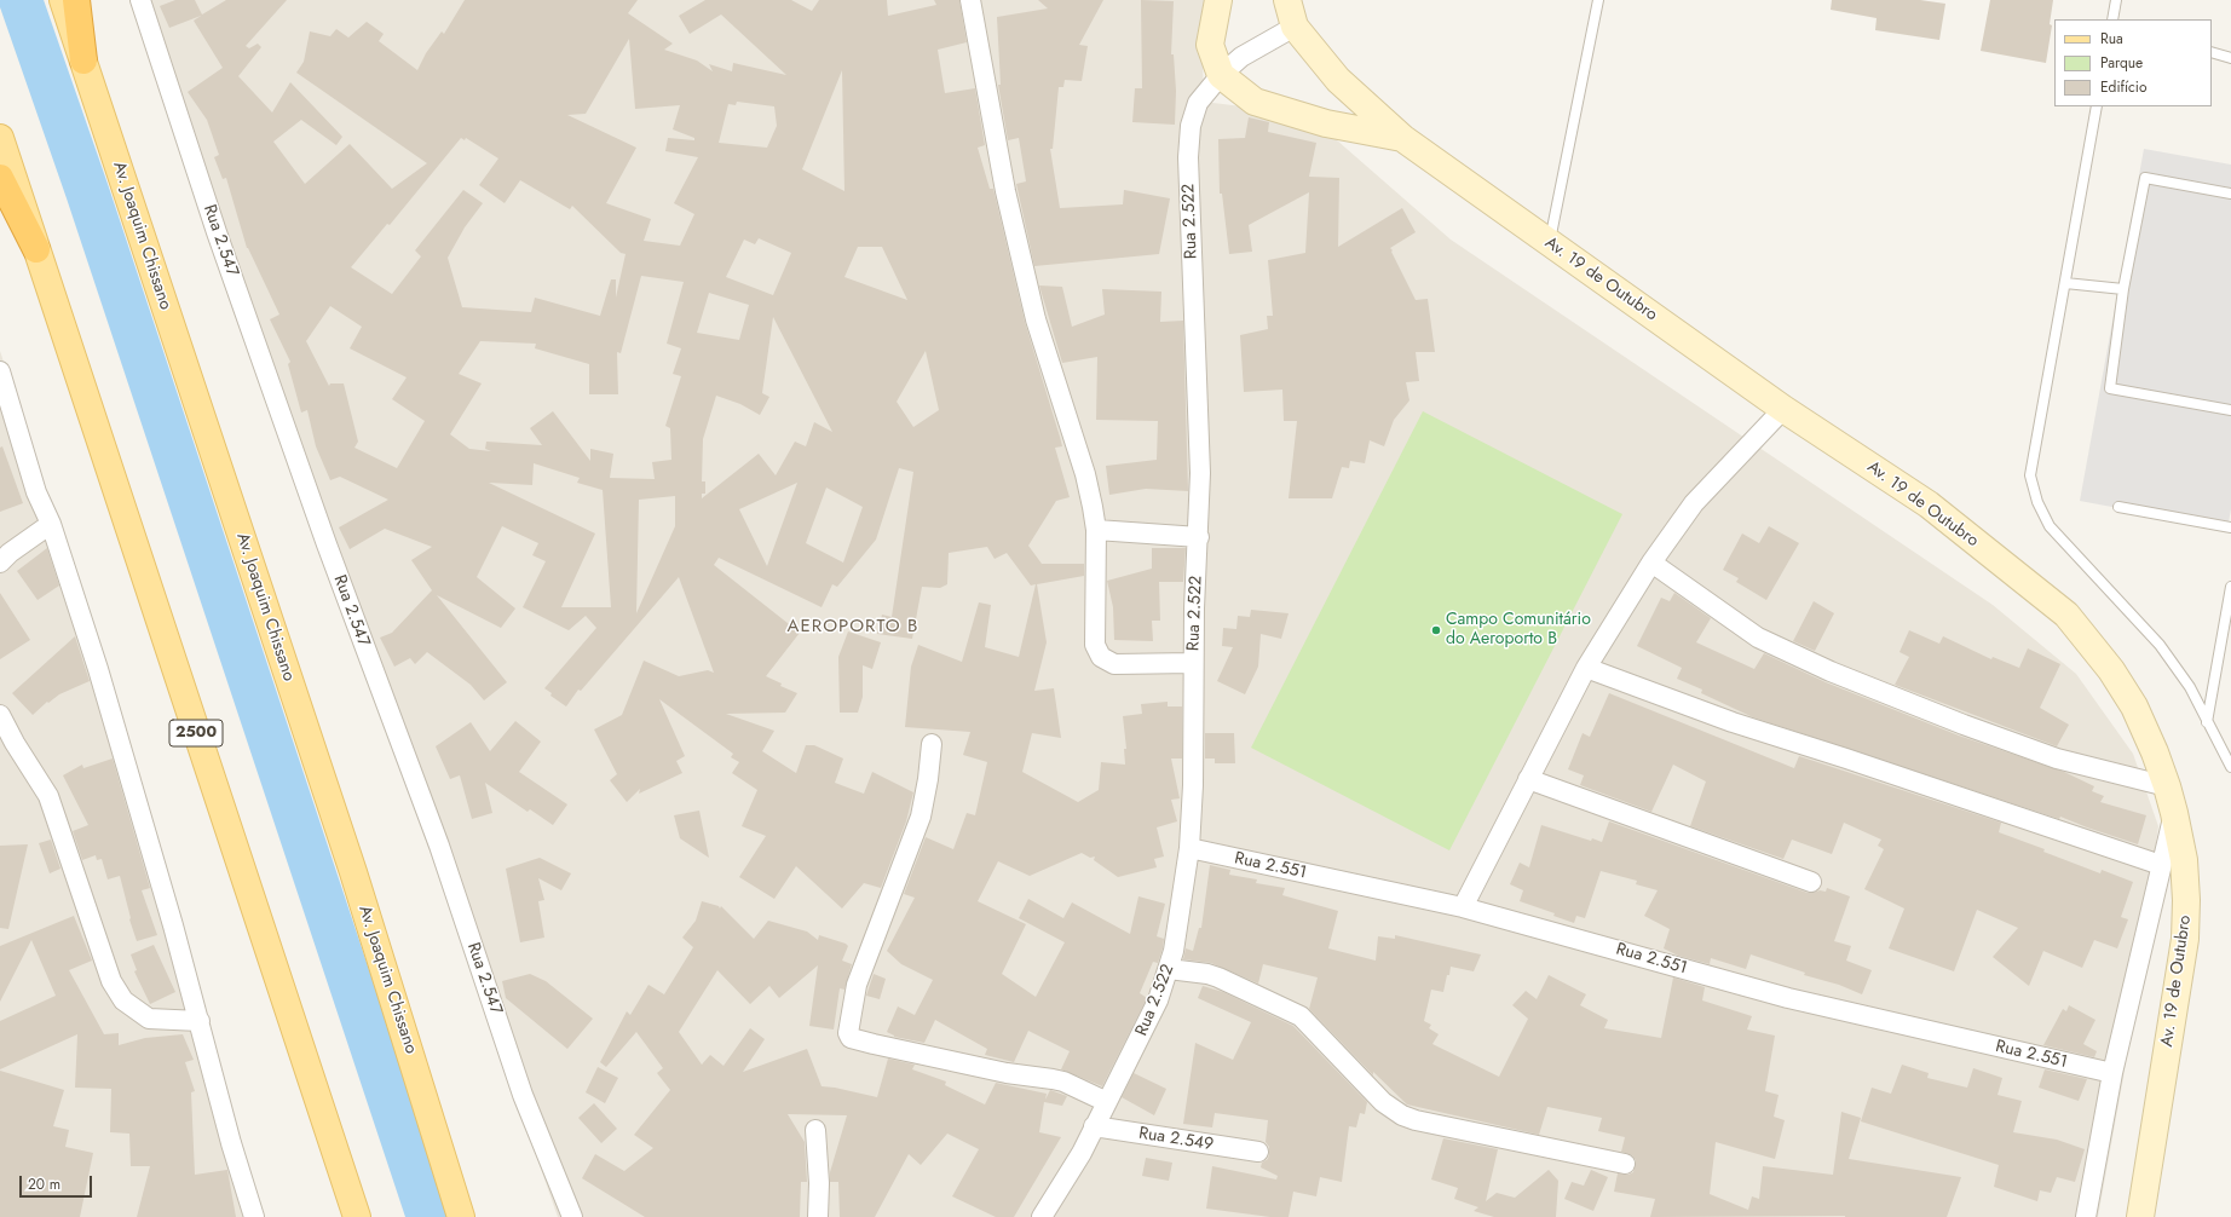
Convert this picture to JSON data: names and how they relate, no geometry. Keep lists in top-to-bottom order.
{
  "streets": {
    "main road": ["Av. Joaquim Chissano", "2500"],
    "street": [
      "Rua 2.522",
      "Rua 2.547",
      "Av. 19 de Outubro",
      "Rua 2.551",
      "Rua 2.549"
    ]
  },
  "crossings": [
    ["Rua 2.522", "Av. 19 de Outubro"],
    ["Rua 2.522", "Rua 2.551"],
    ["Rua 2.522", "Rua 2.549"]
  ],
  "districts": ["AEROPORTO B"],
  "places": ["Campo Comunitário do Aeroporto B"],
  "legend": ["Rua", "Parque", "Edifício"],
  "scale_bar": "20 m"
}
